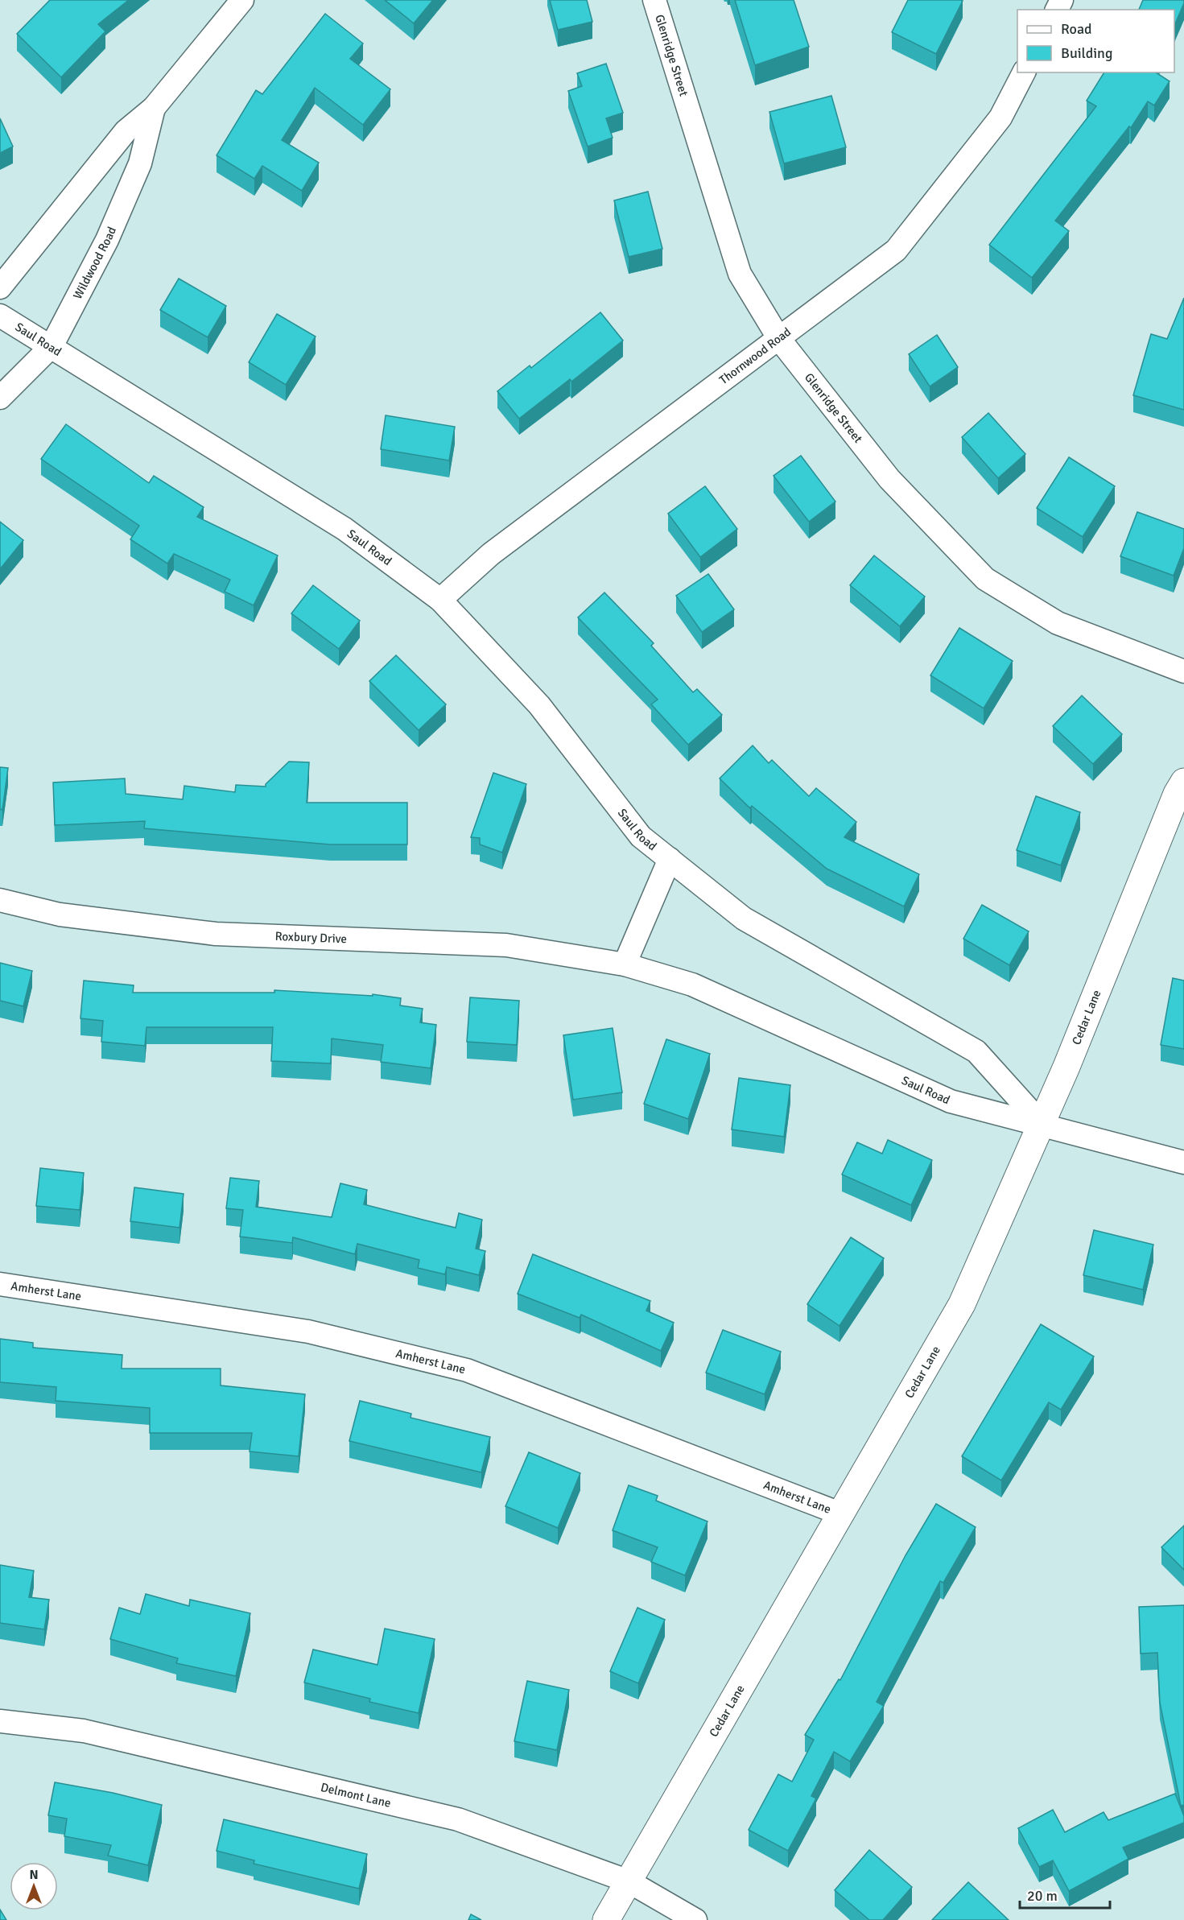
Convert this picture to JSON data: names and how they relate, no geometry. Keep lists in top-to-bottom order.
{
  "streets": {
    "street": [
      "Glenridge Street",
      "Wildwood Road",
      "Saul Road",
      "Thornwood Road",
      "Roxbury Drive",
      "Cedar Lane",
      "Amherst Lane",
      "Delmont Lane"
    ]
  },
  "crossings": [
    ["Glenridge Street", "Thornwood Road"],
    ["Wildwood Road", "Saul Road"],
    ["Saul Road", "Thornwood Road"],
    ["Saul Road", "Roxbury Drive"],
    ["Saul Road", "Cedar Lane"],
    ["Cedar Lane", "Amherst Lane"],
    ["Cedar Lane", "Delmont Lane"]
  ],
  "legend": ["Road", "Building"],
  "scale_bar": "20 m",
  "north": "top"
}
